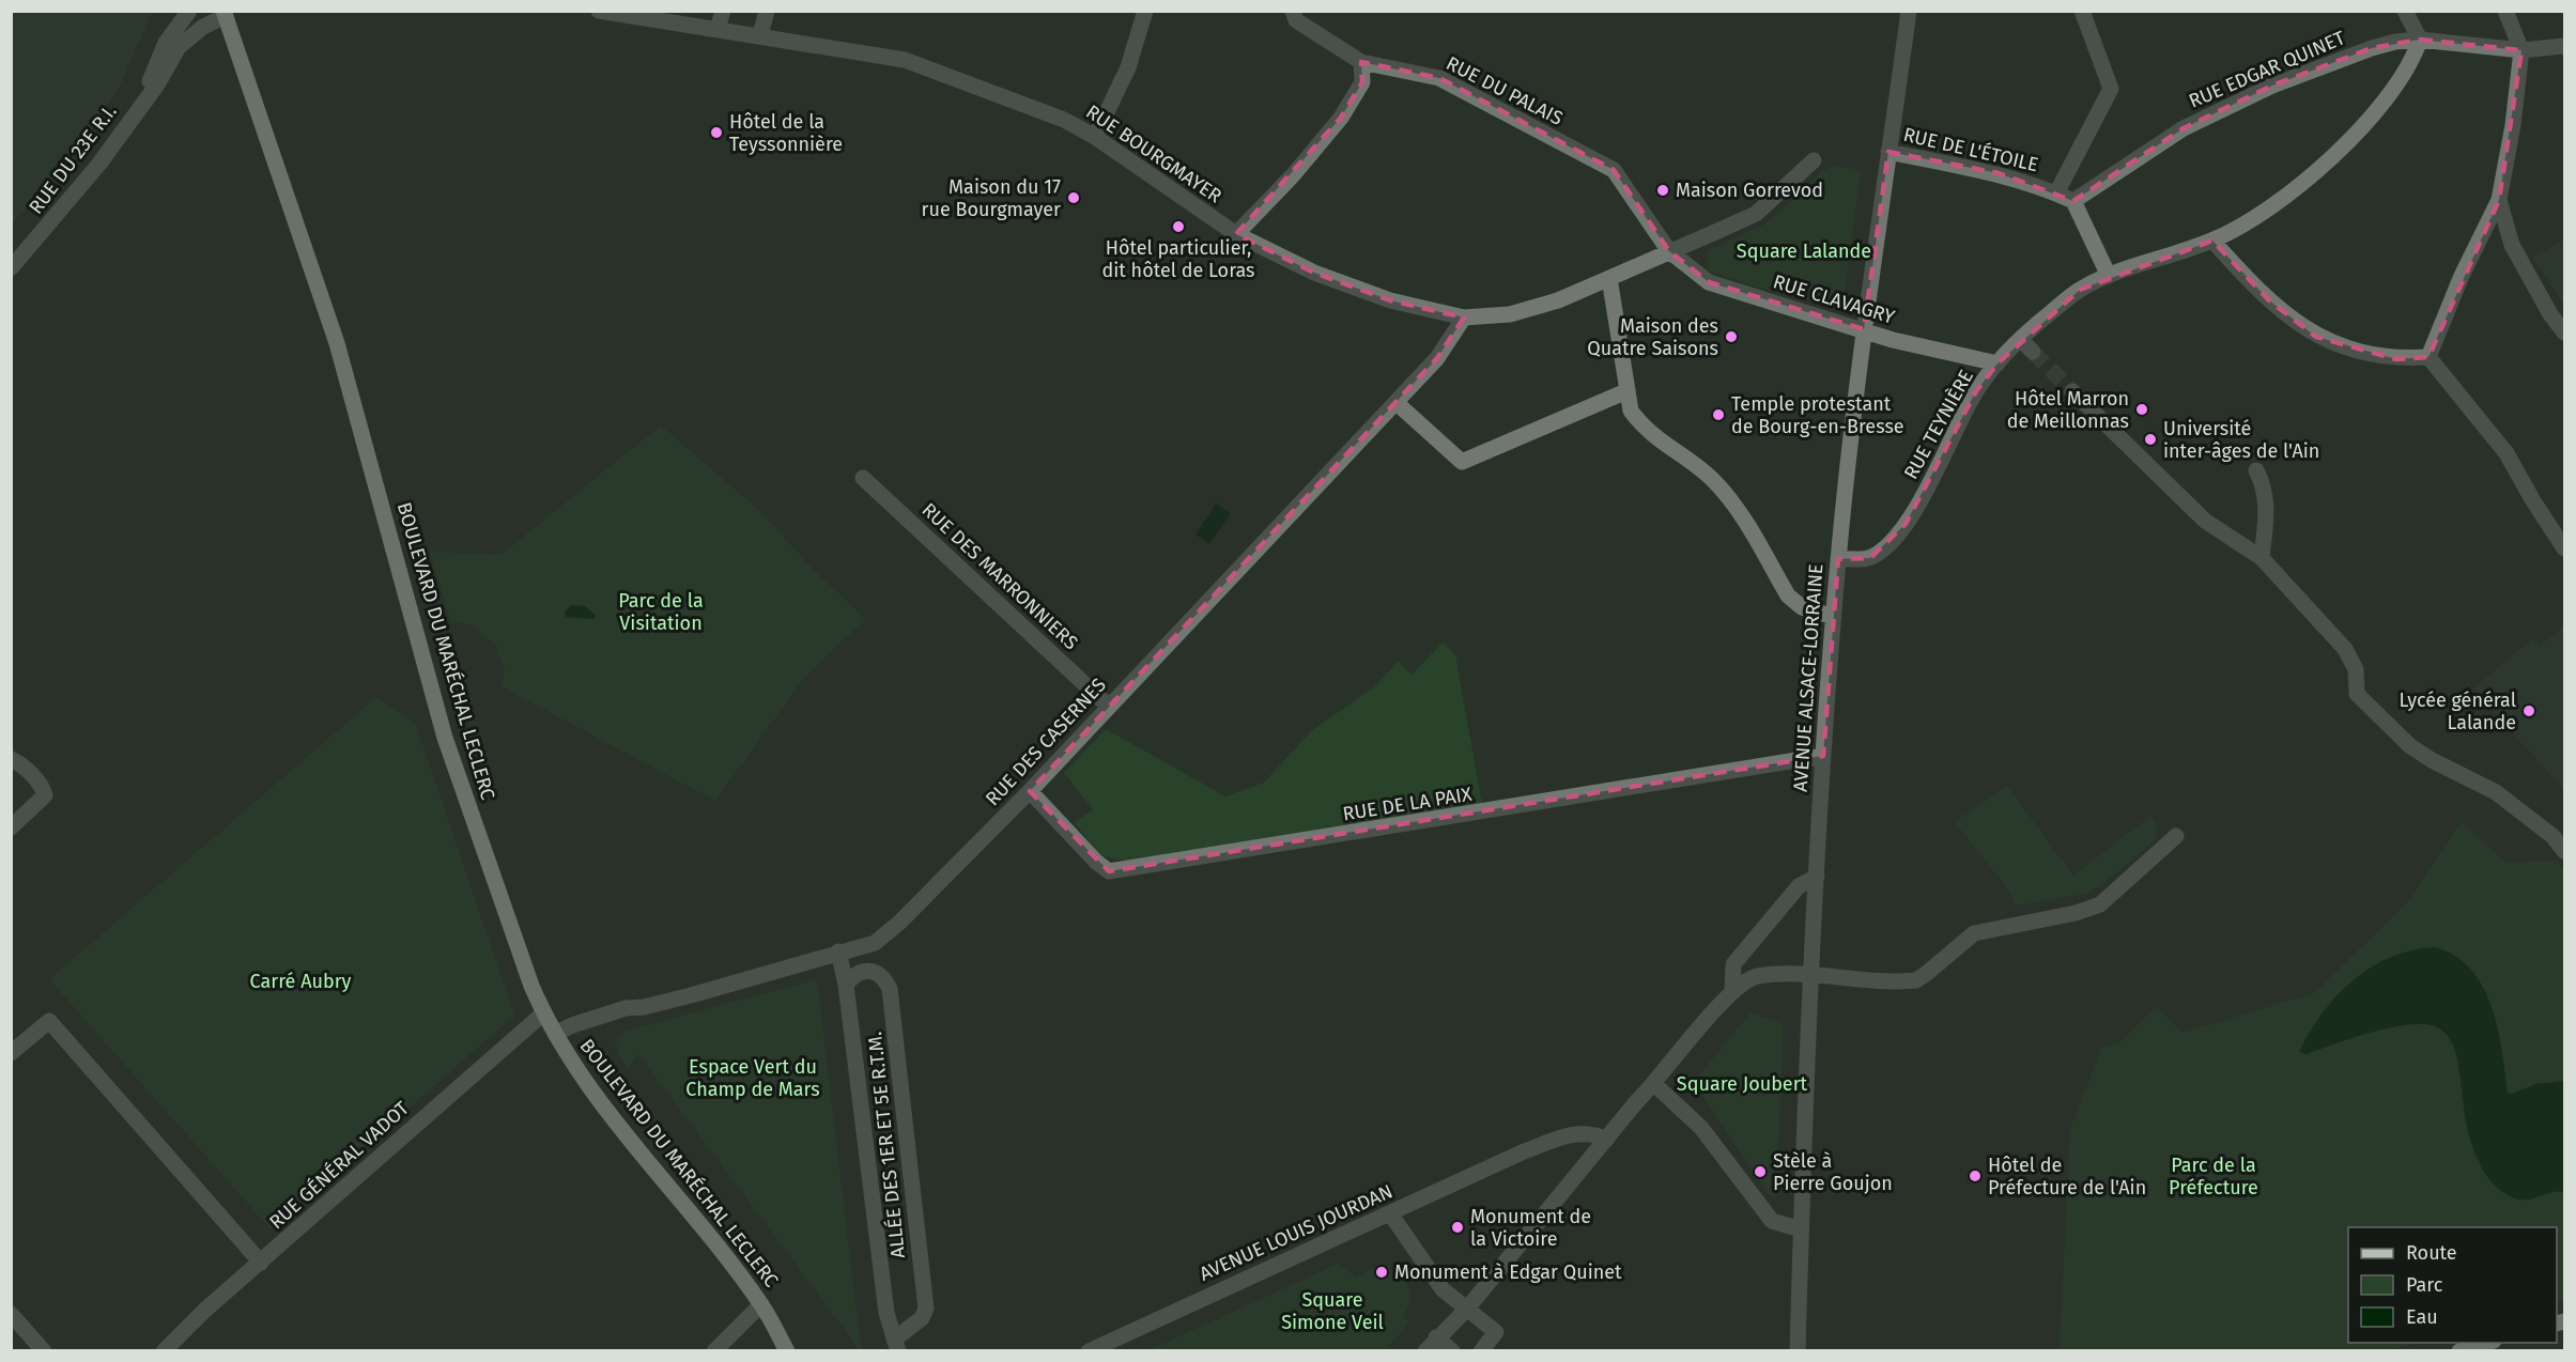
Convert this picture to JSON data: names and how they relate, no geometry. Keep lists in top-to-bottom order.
{
  "streets": {
    "main road": ["BOULEVARD DU MARÉCHAL LECLERC"],
    "street": [
      "RUE EDGAR QUINET",
      "RUE DU PALAIS",
      "RUE DE L'ÉTOILE",
      "RUE BOURGMAYER",
      "RUE DU 23E R.I.",
      "RUE CLAVAGRY",
      "RUE TEYNIÈRE",
      "RUE DES MARRONNIERS",
      "AVENUE ALSACE-LORRAINE",
      "RUE DES CASERNES",
      "RUE DE LA PAIX",
      "ALLÉE DES 1ER ET 5E R.T.M.",
      "RUE GÉNÉRAL VADOT",
      "AVENUE LOUIS JOURDAN"
    ]
  },
  "crossings": [
    ["RUE EDGAR QUINET", "RUE DE L'ÉTOILE"],
    ["RUE EDGAR QUINET", "RUE TEYNIÈRE"],
    ["RUE DU PALAIS", "RUE BOURGMAYER"],
    ["RUE DU PALAIS", "RUE CLAVAGRY"],
    ["RUE DE L'ÉTOILE", "AVENUE ALSACE-LORRAINE"],
    ["RUE BOURGMAYER", "RUE CLAVAGRY"],
    ["RUE BOURGMAYER", "RUE DES CASERNES"],
    ["RUE DU 23E R.I.", "BOULEVARD DU MARÉCHAL LECLERC"],
    ["RUE CLAVAGRY", "RUE TEYNIÈRE"],
    ["RUE CLAVAGRY", "AVENUE ALSACE-LORRAINE"],
    ["RUE TEYNIÈRE", "AVENUE ALSACE-LORRAINE"],
    ["RUE DES MARRONNIERS", "RUE DES CASERNES"],
    ["BOULEVARD DU MARÉCHAL LECLERC", "RUE DES CASERNES"],
    ["BOULEVARD DU MARÉCHAL LECLERC", "RUE GÉNÉRAL VADOT"],
    ["AVENUE ALSACE-LORRAINE", "RUE DE LA PAIX"],
    ["RUE DES CASERNES", "RUE DE LA PAIX"],
    ["RUE DES CASERNES", "ALLÉE DES 1ER ET 5E R.T.M."]
  ],
  "parks": [
    "Square Lalande",
    "Parc de la Visitation",
    "Carré Aubry",
    "Espace Vert du Champ de Mars",
    "Square Joubert",
    "Parc de la Préfecture",
    "Square Simone Veil"
  ],
  "places": [
    "Hôtel de la Teyssonnière",
    "Maison Gorrevod",
    "Maison du 17 rue Bourgmayer",
    "Hôtel particulier, dit hôtel de Loras",
    "Maison des Quatre Saisons",
    "Hôtel Marron de Meillonnas",
    "Temple protestant de Bourg-en-Bresse",
    "Université inter-âges de l'Ain",
    "Lycée général Lalande",
    "Stèle à Pierre Goujon",
    "Hôtel de Préfecture de l'Ain",
    "Monument de la Victoire",
    "Monument à Edgar Quinet"
  ],
  "legend": ["Route", "Parc", "Eau"]
}
